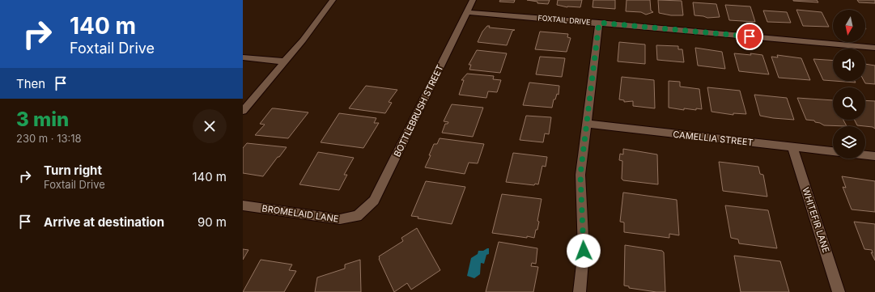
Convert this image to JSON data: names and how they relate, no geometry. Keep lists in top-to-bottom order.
{
  "streets": {
    "street": [
      "FOXTAIL DRIVE",
      "BOTTLEBRUSH STREET",
      "CAMELLIA STREET",
      "BROMELAID LANE",
      "WHITEFIR LANE"
    ]
  },
  "crossings": [
    ["FOXTAIL DRIVE", "BOTTLEBRUSH STREET"],
    ["BOTTLEBRUSH STREET", "BROMELAID LANE"],
    ["CAMELLIA STREET", "WHITEFIR LANE"]
  ],
  "north": "bottom",
  "page": {
    "turn": ["140 m", "Foxtail Drive"],
    "then": "Then",
    "heading": ["3 min", "230 m · 13:18"],
    "list": [
      {
        "name": "Turn right",
        "note": "Foxtail Drive",
        "value": "140 m"
      },
      {
        "name": "Arrive at destination",
        "value": "90 m"
      }
    ]
  }
}
